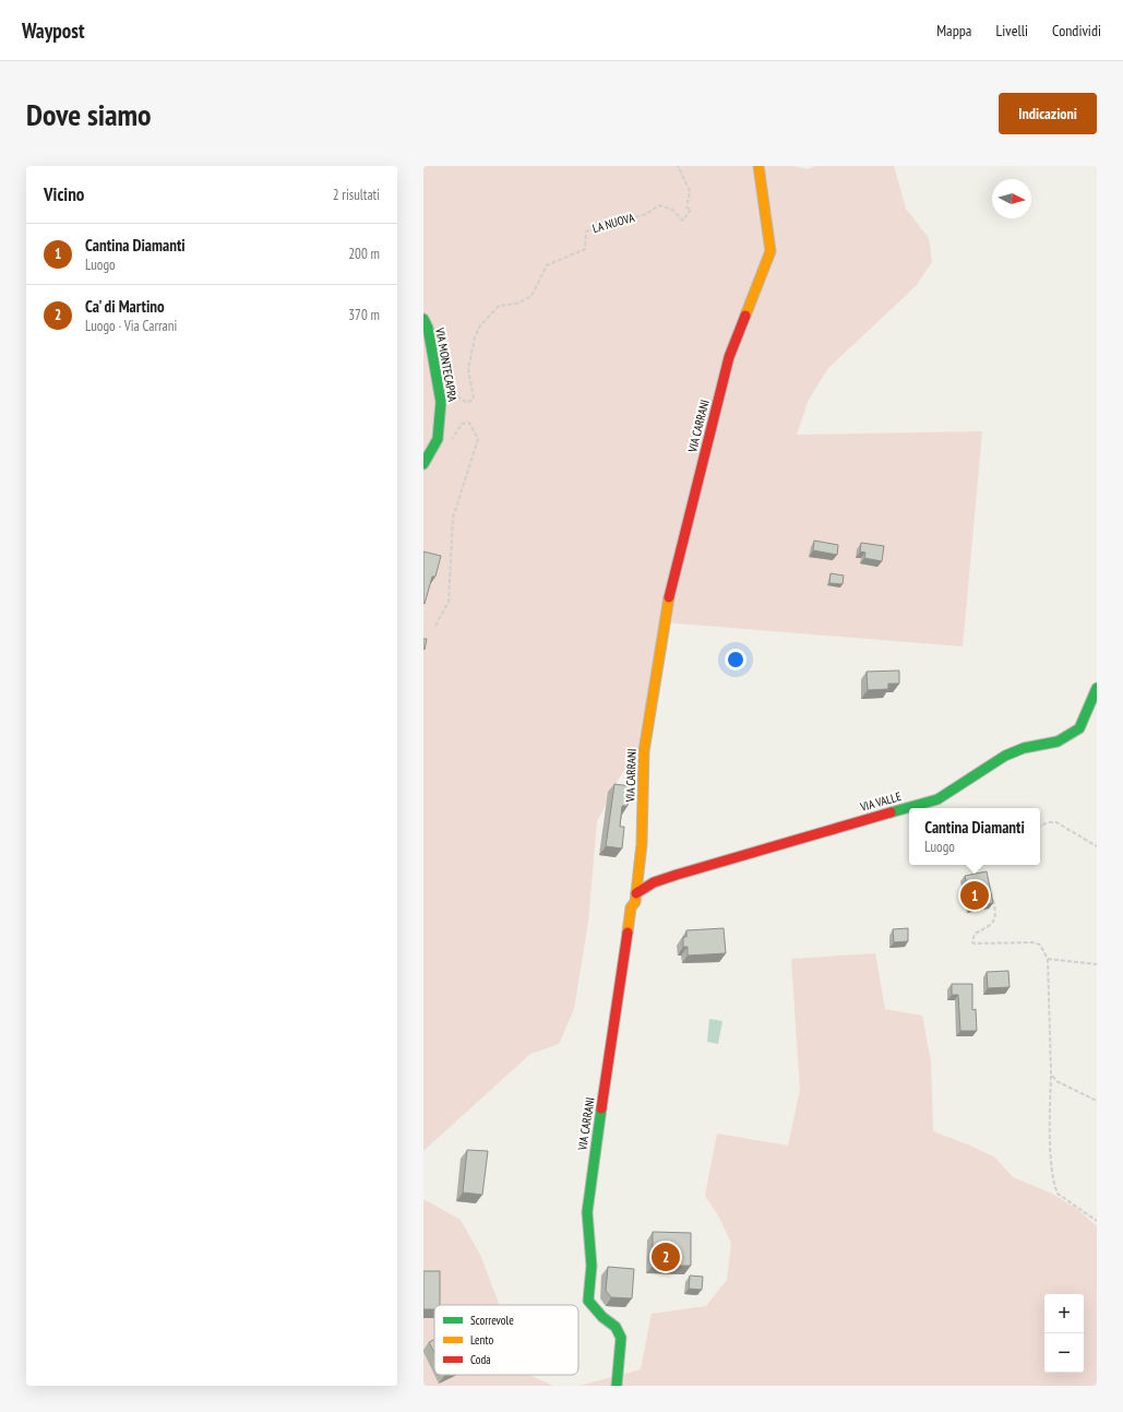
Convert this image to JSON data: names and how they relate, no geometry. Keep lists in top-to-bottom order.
{
  "streets": {
    "street": ["VIA MONTECAPRA", "VIA CARRANI", "VIA VALLE"],
    "path": ["LA NUOVA"]
  },
  "crossings": [
    ["LA NUOVA", "VIA MONTECAPRA"],
    ["VIA CARRANI", "VIA VALLE"]
  ],
  "legend": ["Scorrevole", "Lento", "Coda"],
  "north": "right",
  "page": {
    "header": "Waypost",
    "nav": ["Mappa", "Livelli", "Condividi"],
    "buttons": "Indicazioni",
    "title": "Dove siamo",
    "heading": ["Vicino", "2 risultati"],
    "list": [
      {
        "mark": "1",
        "name": "Cantina Diamanti",
        "note": "Luogo",
        "value": "200 m"
      },
      {
        "mark": "2",
        "name": "Ca' di Martino",
        "note": "Luogo · Via Carrani",
        "value": "370 m"
      }
    ],
    "popup": ["Cantina Diamanti", "Luogo"],
    "pins": ["1", "2"],
    "map_buttons": ["+", "−"]
  }
}
